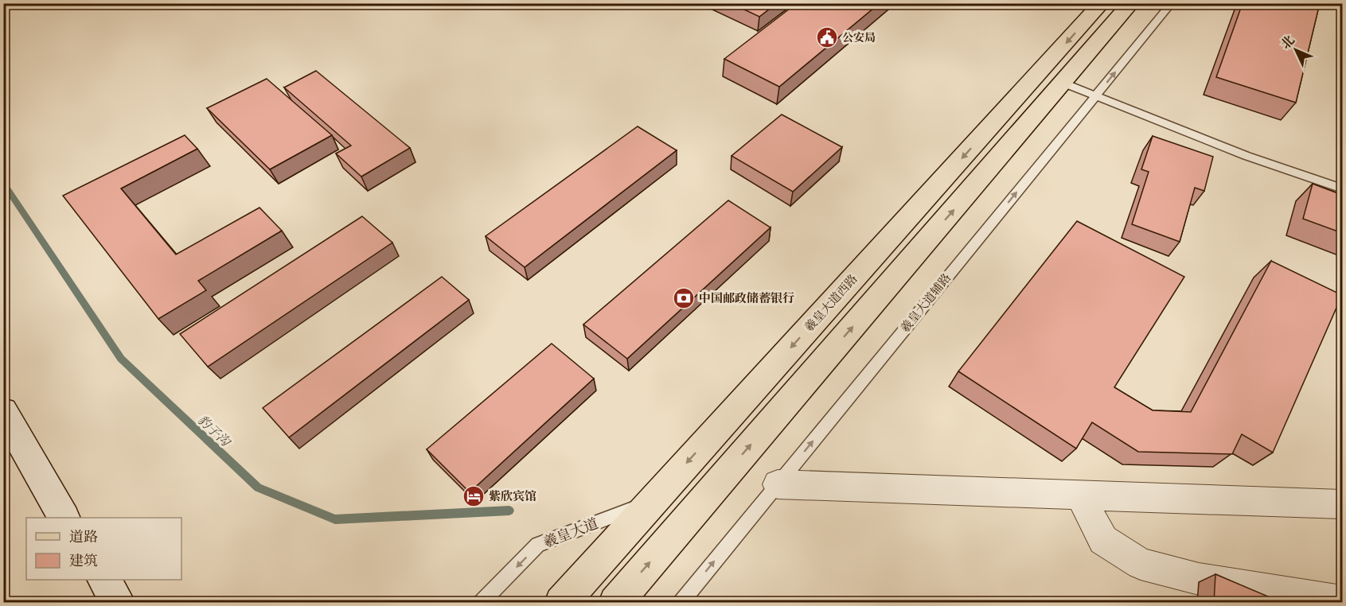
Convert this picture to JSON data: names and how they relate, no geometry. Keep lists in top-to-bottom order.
{
  "streets": {
    "main road": ["羲皇大道西路"],
    "lane": ["羲皇大道辅路", "羲皇大道"]
  },
  "crossings": [
    ["羲皇大道西路", "羲皇大道"]
  ],
  "one_way": ["羲皇大道辅路", "羲皇大道"],
  "water": ["豹子沟"],
  "places": {
    "public building": ["公安局"],
    "bank": ["中国邮政储蓄银行"],
    "hotel": ["紫欣宾馆"]
  },
  "legend": ["道路", "建筑"],
  "north": "top left"
}
